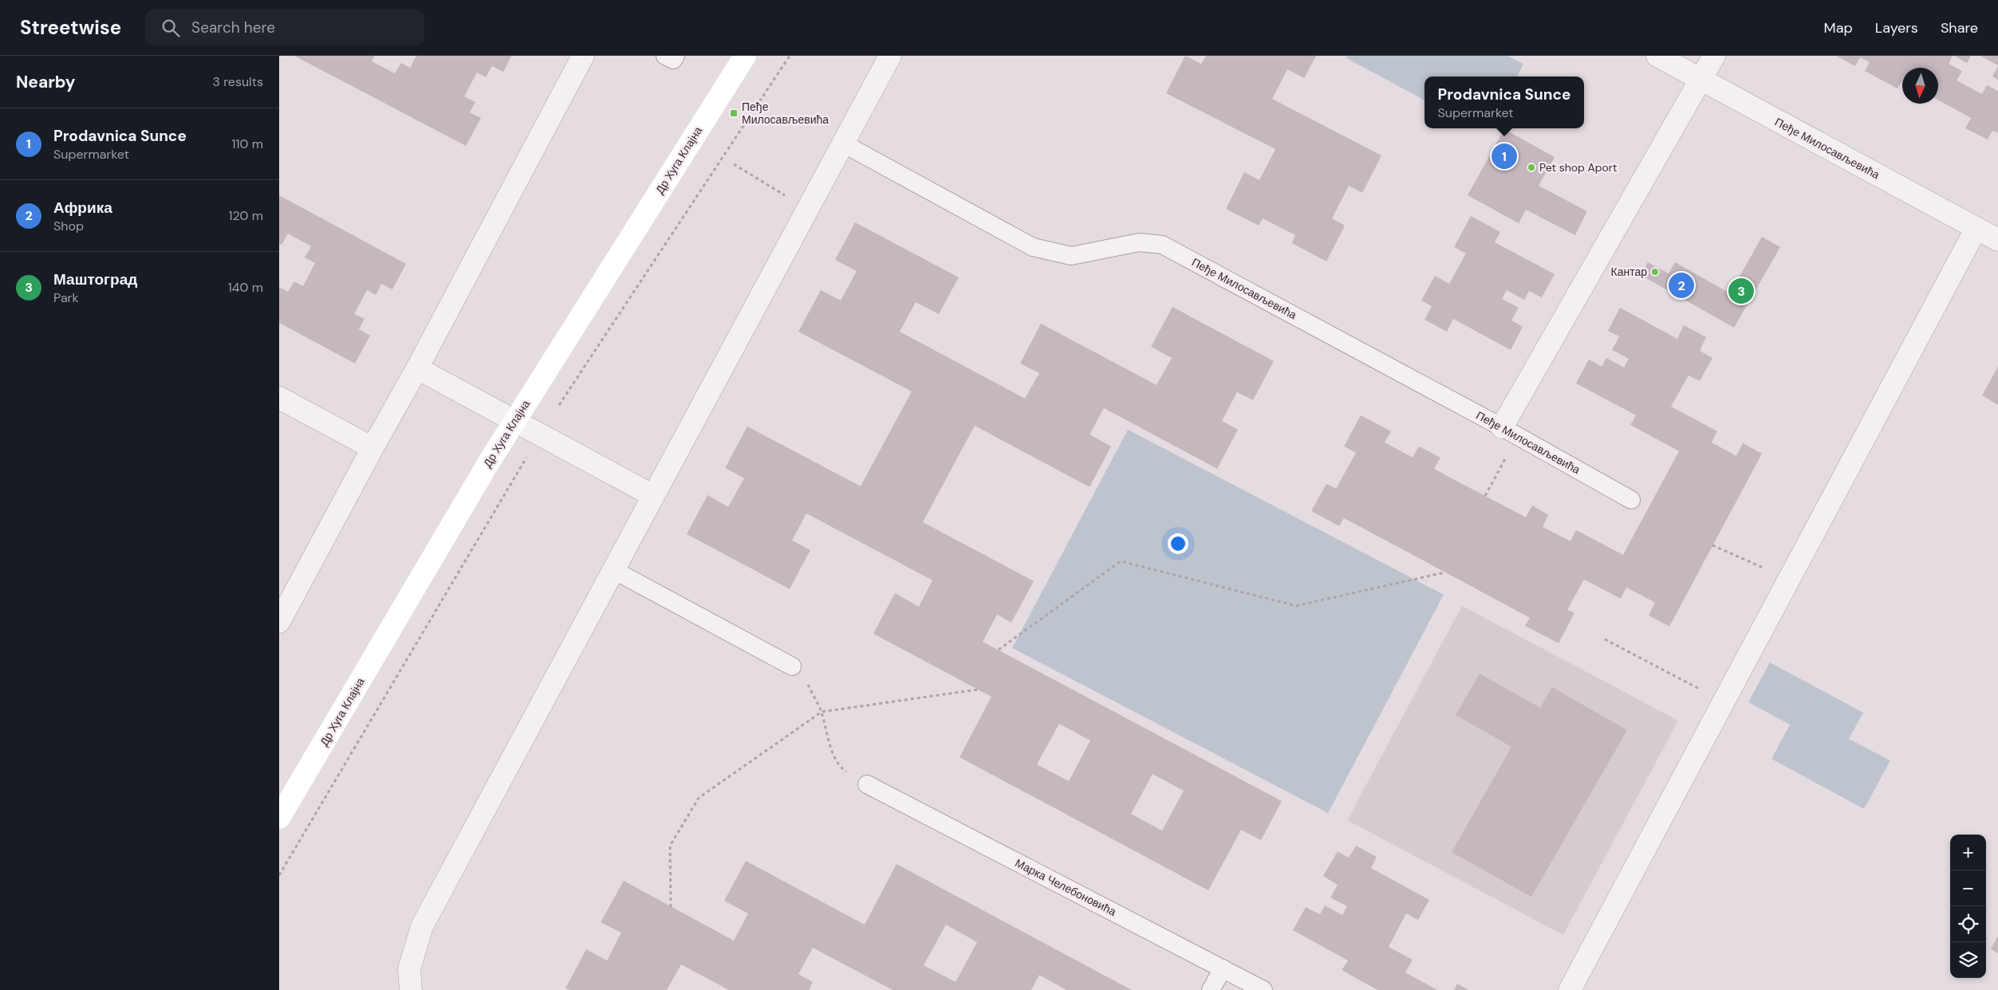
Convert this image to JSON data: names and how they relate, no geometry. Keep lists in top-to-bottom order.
{
  "streets": {
    "main road": ["Др Хуга Клајна"],
    "street": ["Пеђе Милосављевића"],
    "lane": ["Марка Челебоновића"]
  },
  "places": {
    "transit": ["Пеђе Милосављевића"],
    "other": ["Pet shop Aport", "Кантар"]
  },
  "north": "bottom",
  "page": {
    "header": "Streetwise",
    "search": "Search here",
    "nav": ["Map", "Layers", "Share"],
    "heading": ["Nearby", "3 results"],
    "popup": ["Prodavnica Sunce", "Supermarket"],
    "list": [
      {
        "mark": "1",
        "name": "Prodavnica Sunce",
        "note": "Supermarket",
        "value": "110 m"
      },
      {
        "mark": "2",
        "name": "Африка",
        "note": "Shop",
        "value": "120 m"
      },
      {
        "mark": "3",
        "name": "Маштоград",
        "note": "Park",
        "value": "140 m"
      }
    ],
    "pins": ["1", "2", "3"],
    "map_buttons": ["+", "−"]
  }
}
